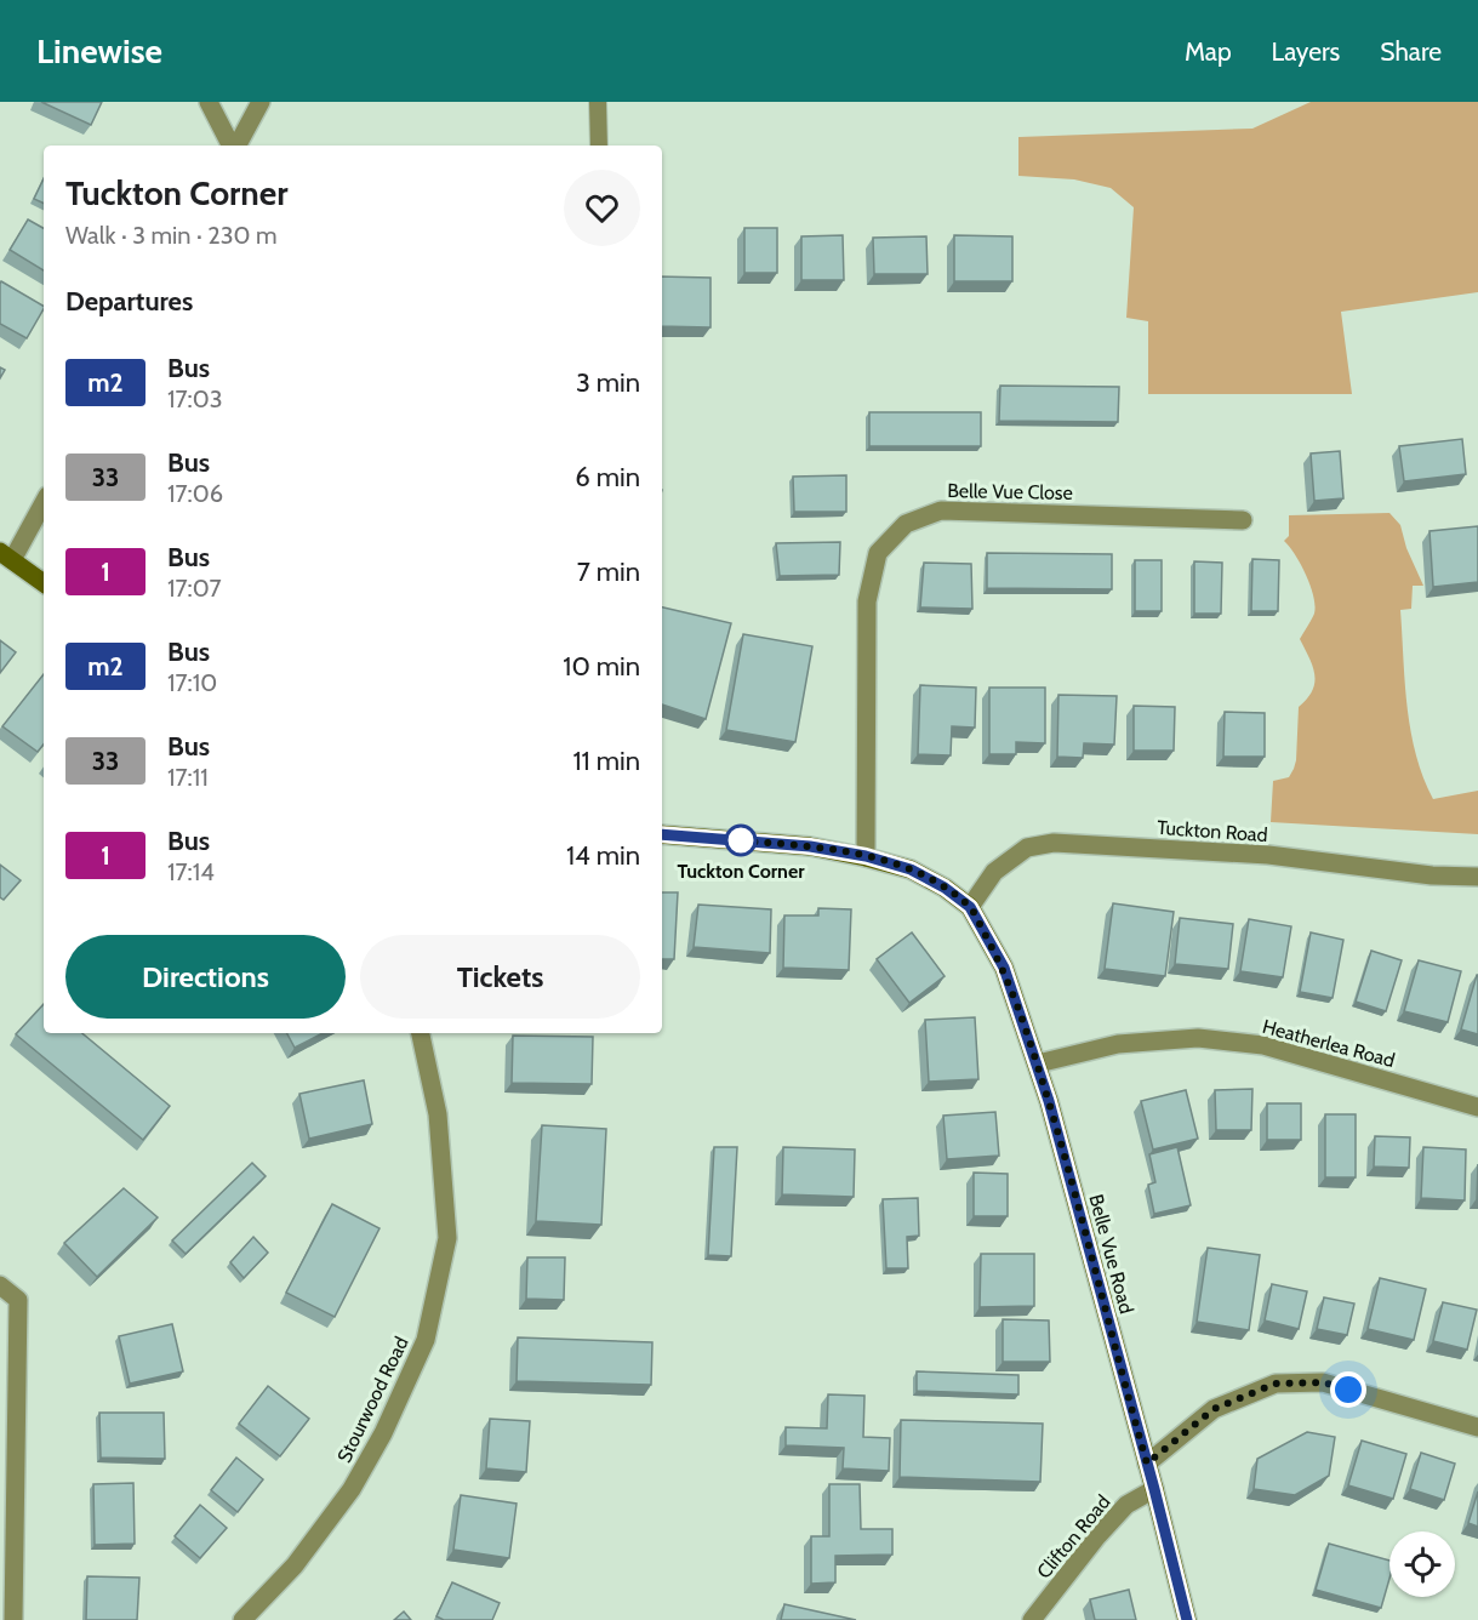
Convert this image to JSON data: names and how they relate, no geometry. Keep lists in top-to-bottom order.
{
  "streets": {
    "main road": ["Belle Vue Road"],
    "street": [
      "Belle Vue Close",
      "Tuckton Road",
      "Heatherlea Road",
      "Stourwood Road",
      "Clifton Road"
    ]
  },
  "crossings": [
    ["Tuckton Road", "Belle Vue Road"],
    ["Heatherlea Road", "Belle Vue Road"],
    ["Belle Vue Road", "Clifton Road"]
  ],
  "places": ["Tuckton Corner"],
  "lines": ["bus line m2"],
  "page": {
    "header": "Linewise",
    "nav": ["Map", "Layers", "Share"],
    "heading": [
      ["Tuckton Corner", "Walk · 3 min · 230 m"],
      "Departures"
    ],
    "list": [
      {
        "mark": "m2",
        "name": "Bus",
        "note": "17:03",
        "value": "3 min"
      },
      {
        "mark": "33",
        "name": "Bus",
        "note": "17:06",
        "value": "6 min"
      },
      {
        "mark": "1",
        "name": "Bus",
        "note": "17:07",
        "value": "7 min"
      },
      {
        "mark": "m2",
        "name": "Bus",
        "note": "17:10",
        "value": "10 min"
      },
      {
        "mark": "33",
        "name": "Bus",
        "note": "17:11",
        "value": "11 min"
      },
      {
        "mark": "1",
        "name": "Bus",
        "note": "17:14",
        "value": "14 min"
      }
    ],
    "buttons": ["Directions", "Tickets"]
  }
}
